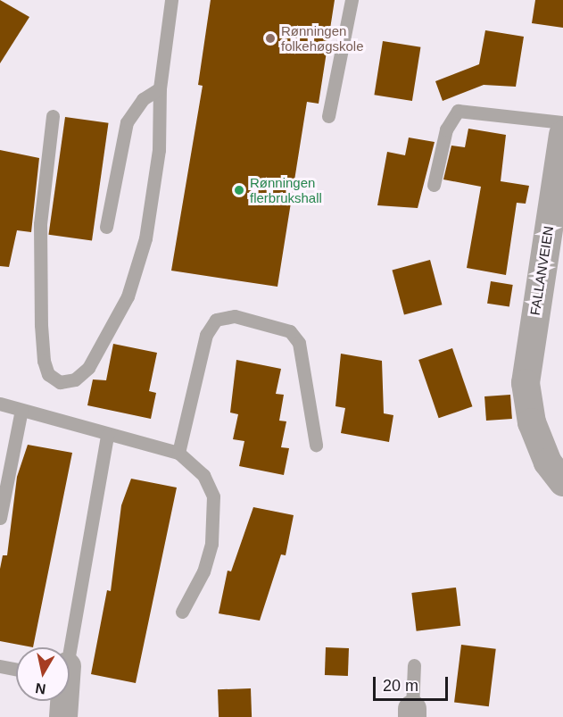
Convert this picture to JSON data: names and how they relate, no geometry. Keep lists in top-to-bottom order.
{
  "streets": {
    "street": ["FALLANVEIEN"]
  },
  "places": ["Rønningen folkehøgskole", "Rønningen flerbrukshall"],
  "scale_bar": "20 m",
  "north": "bottom"
}
